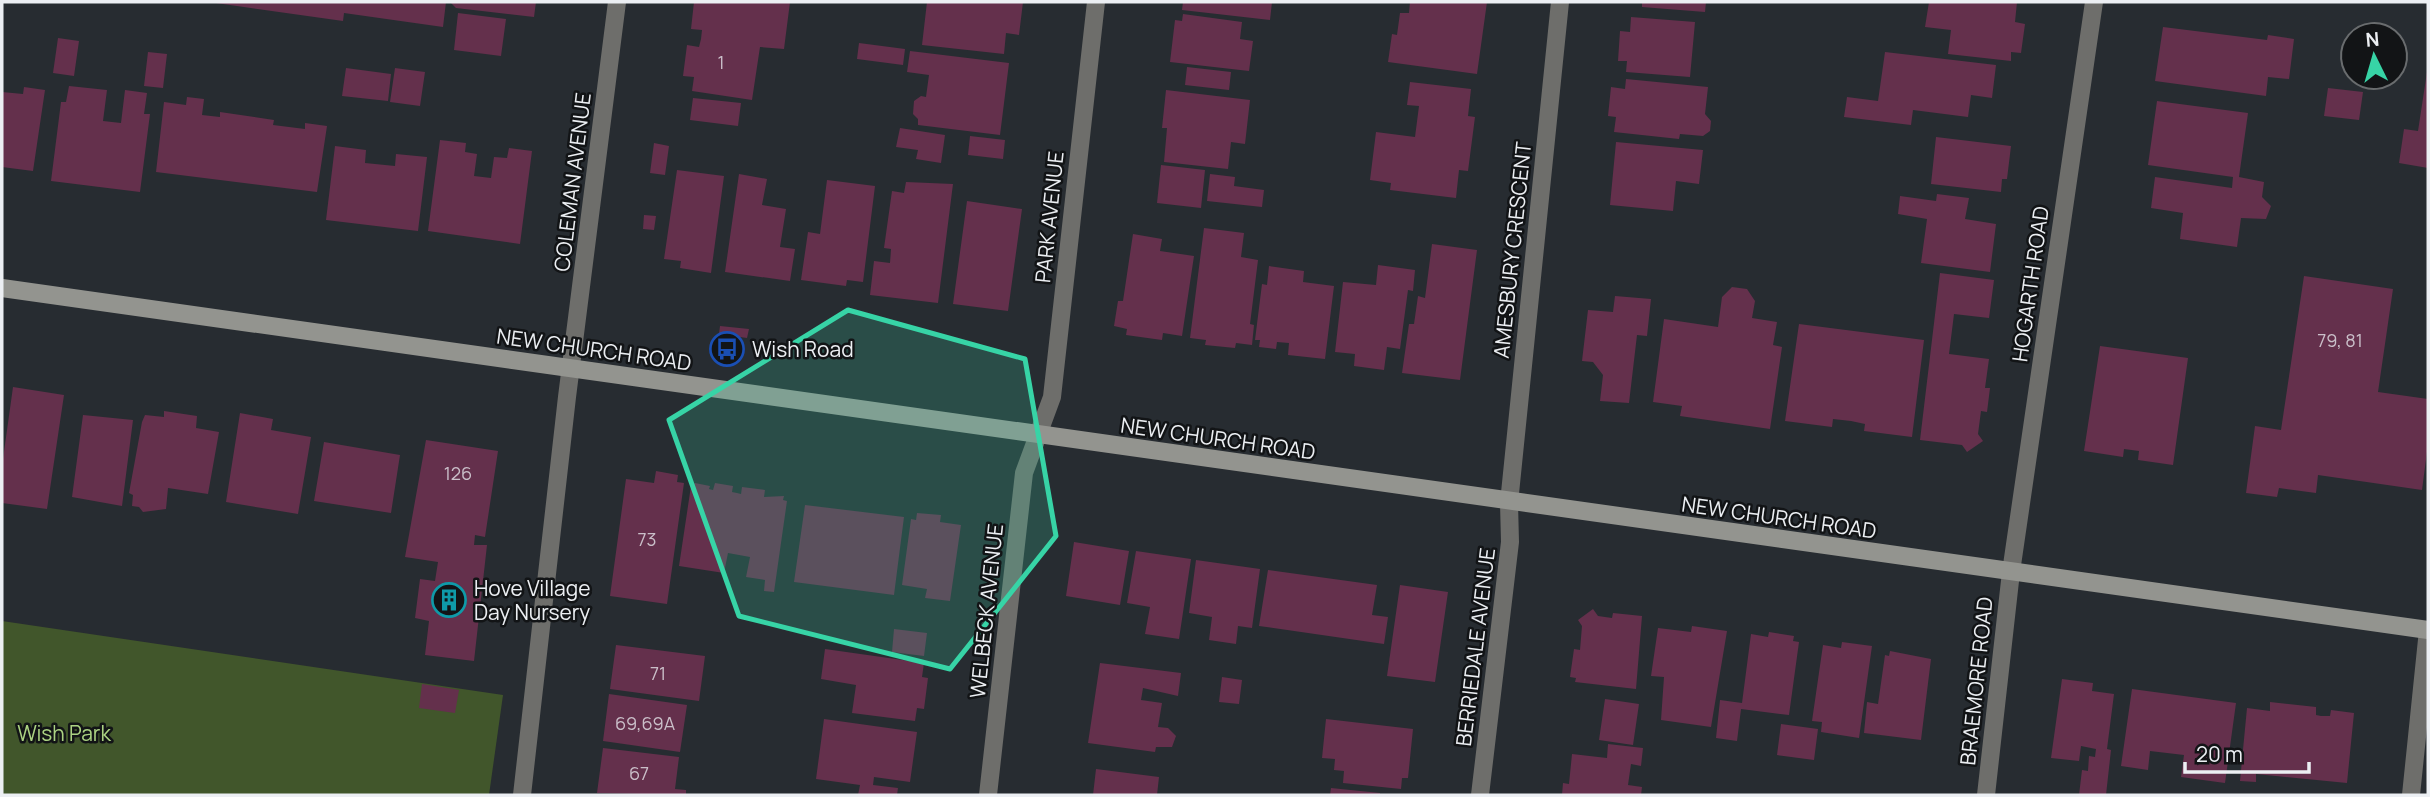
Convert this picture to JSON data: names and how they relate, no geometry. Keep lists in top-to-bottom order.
{
  "streets": {
    "main road": ["NEW CHURCH ROAD"],
    "street": [
      "COLEMAN AVENUE",
      "PARK AVENUE",
      "AMESBURY CRESCENT",
      "HOGARTH ROAD",
      "WELBECK AVENUE",
      "BERRIEDALE AVENUE",
      "BRAEMORE ROAD"
    ]
  },
  "crossings": [
    ["COLEMAN AVENUE", "NEW CHURCH ROAD"],
    ["PARK AVENUE", "NEW CHURCH ROAD"],
    ["PARK AVENUE", "WELBECK AVENUE"],
    ["AMESBURY CRESCENT", "NEW CHURCH ROAD"],
    ["AMESBURY CRESCENT", "BERRIEDALE AVENUE"],
    ["HOGARTH ROAD", "NEW CHURCH ROAD"],
    ["HOGARTH ROAD", "BRAEMORE ROAD"],
    ["NEW CHURCH ROAD", "WELBECK AVENUE"],
    ["NEW CHURCH ROAD", "BERRIEDALE AVENUE"],
    ["NEW CHURCH ROAD", "BRAEMORE ROAD"]
  ],
  "parks": ["Wish Park"],
  "places": {
    "bus stop": ["Wish Road"],
    "building": ["Hove Village Day Nursery"]
  },
  "house_numbers": [
    "1",
    "79, 81",
    "126",
    "73",
    "71",
    "69,69A",
    "67"
  ],
  "scale_bar": "20 m",
  "north": "top"
}
